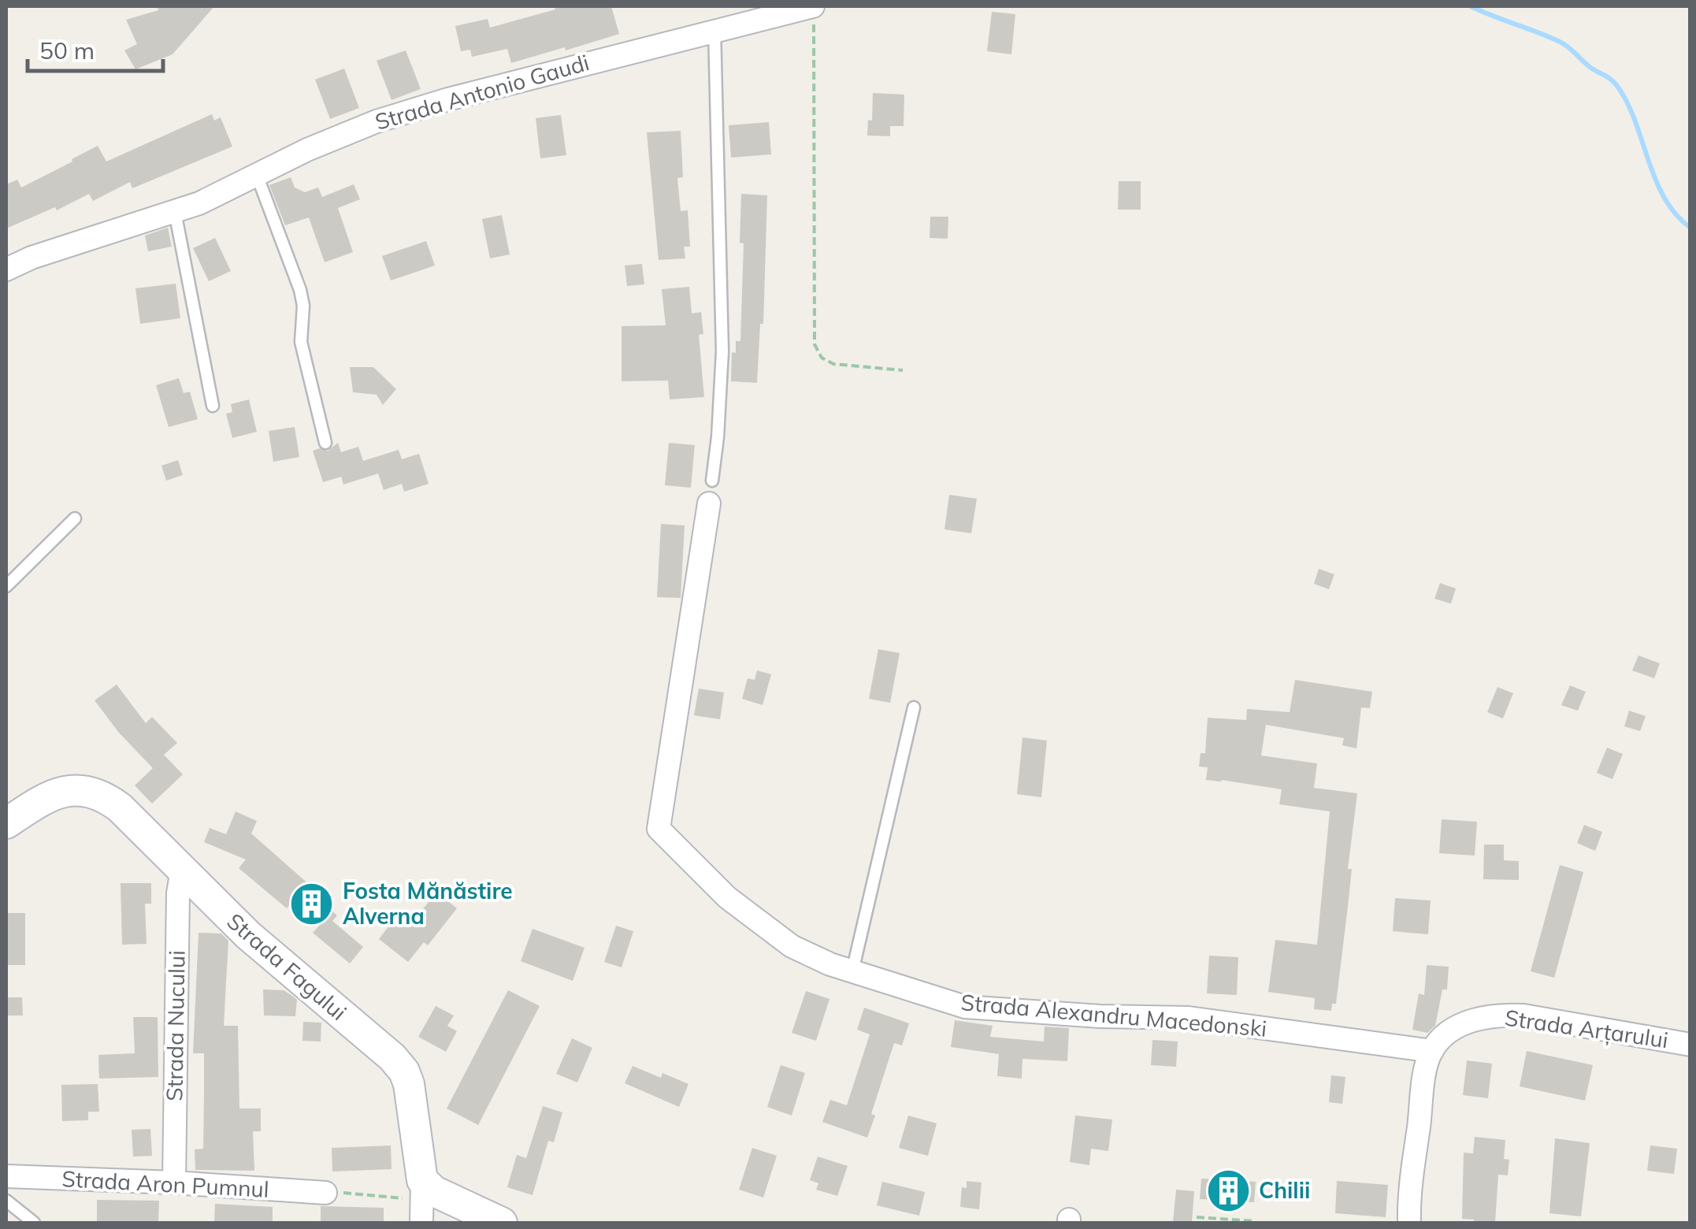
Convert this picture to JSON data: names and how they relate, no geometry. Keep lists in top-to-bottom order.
{
  "streets": {
    "street": [
      "Strada Antonio Gaudi",
      "Strada Fagului",
      "Strada Alexandru Macedonski",
      "Strada Nucului",
      "Strada Arțarului",
      "Strada Aron Pumnul"
    ]
  },
  "crossings": [
    ["Strada Fagului", "Strada Nucului"],
    ["Strada Alexandru Macedonski", "Strada Arțarului"],
    ["Strada Nucului", "Strada Aron Pumnul"]
  ],
  "places": {
    "building": ["Fosta Mănăstire Alverna", "Chilii"]
  },
  "scale_bar": "50 m"
}
